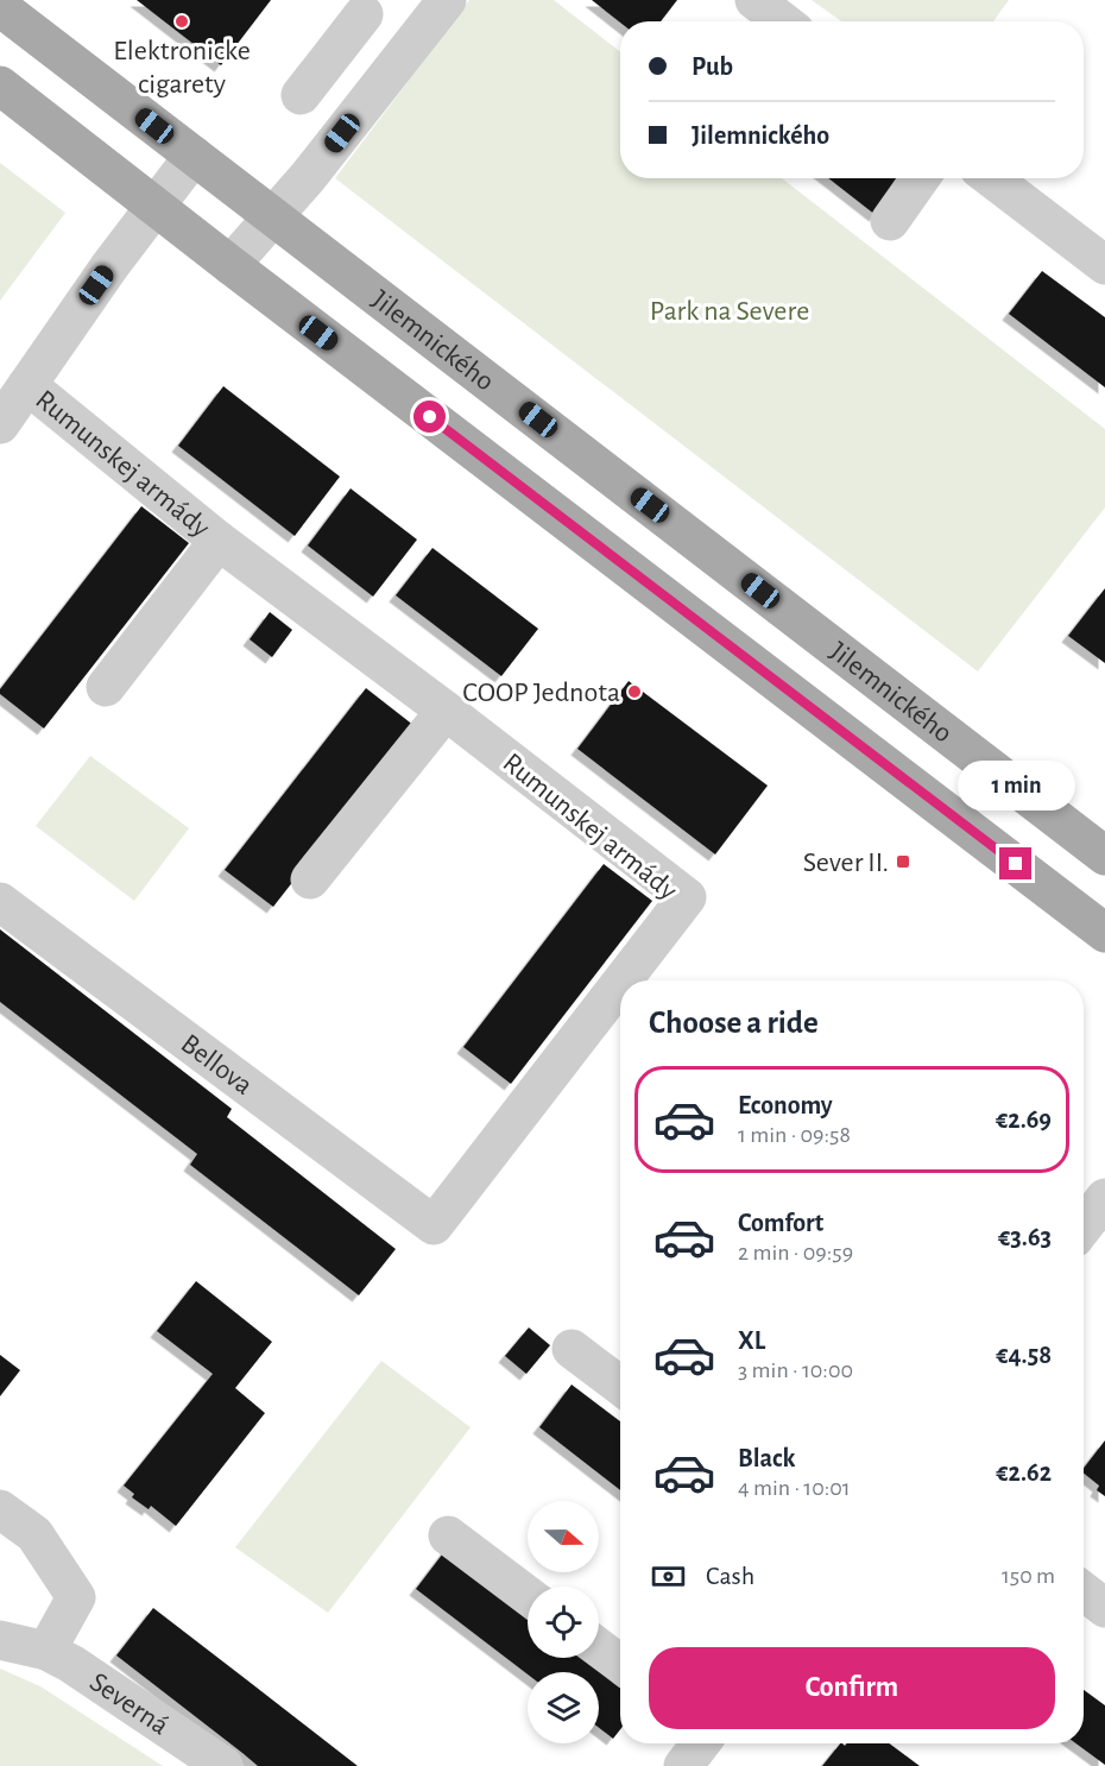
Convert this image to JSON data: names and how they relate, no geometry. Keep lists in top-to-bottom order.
{
  "streets": {
    "main road": ["Jilemnického"],
    "street": ["Rumunskej armády", "Bellova", "Severná"]
  },
  "crossings": [
    ["Rumunskej armády", "Bellova"]
  ],
  "parks": ["Park na Severe"],
  "places": {
    "other": ["Elektronicke cigarety", "COOP Jednota"],
    "transit": ["Sever II."]
  },
  "north": "right",
  "page": {
    "banner": ["Pub", "Jilemnického"],
    "bubble": "1 min",
    "heading": "Choose a ride",
    "list": [
      {
        "name": "Economy",
        "note": "1 min · 09:58",
        "value": "€2.69"
      },
      {
        "name": "Comfort",
        "note": "2 min · 09:59",
        "value": "€3.63"
      },
      {
        "name": "XL",
        "note": "3 min · 10:00",
        "value": "€4.58"
      },
      {
        "name": "Black",
        "note": "4 min · 10:01",
        "value": "€2.62"
      }
    ],
    "pay": ["Cash", "150 m"],
    "buttons": "Confirm"
  }
}
